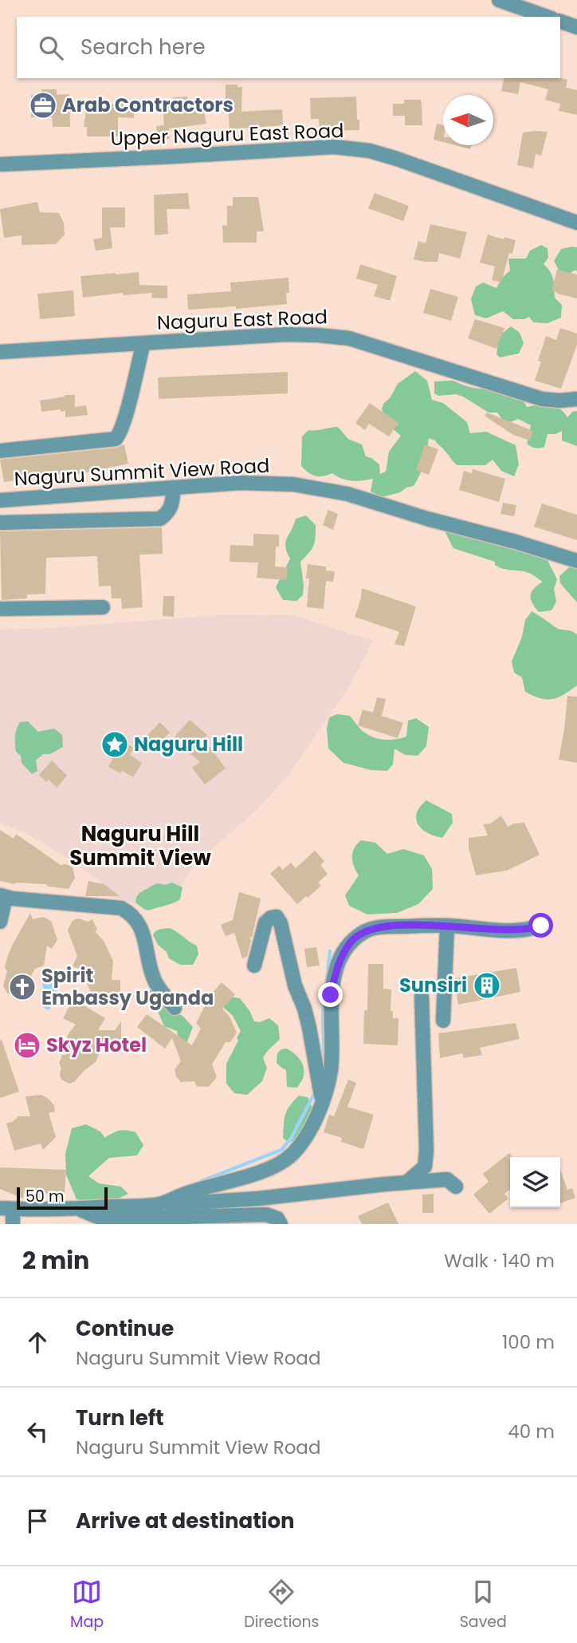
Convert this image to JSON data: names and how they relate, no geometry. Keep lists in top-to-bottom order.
{
  "streets": {
    "street": ["Upper Naguru East Road", "Naguru East Road", "Naguru Summit View Road"]
  },
  "districts": ["Naguru Hill Summit View"],
  "places": {
    "office": ["Arab Contractors"],
    "place": ["Naguru Hill"],
    "building": ["Sunsiri"],
    "church": ["Spirit Embassy Uganda"],
    "hotel": ["Skyz Hotel"]
  },
  "scale_bar": "50 m",
  "north": "left",
  "page": {
    "search": "Search here",
    "scale": "50 m",
    "heading": ["2 min", "Walk · 140 m"],
    "list": [
      ["Continue", "Naguru Summit View Road", "100 m"],
      ["Turn left", "Naguru Summit View Road", "40 m"],
      "Arrive at destination"
    ],
    "nav": ["Map", "Directions", "Saved"]
  }
}
